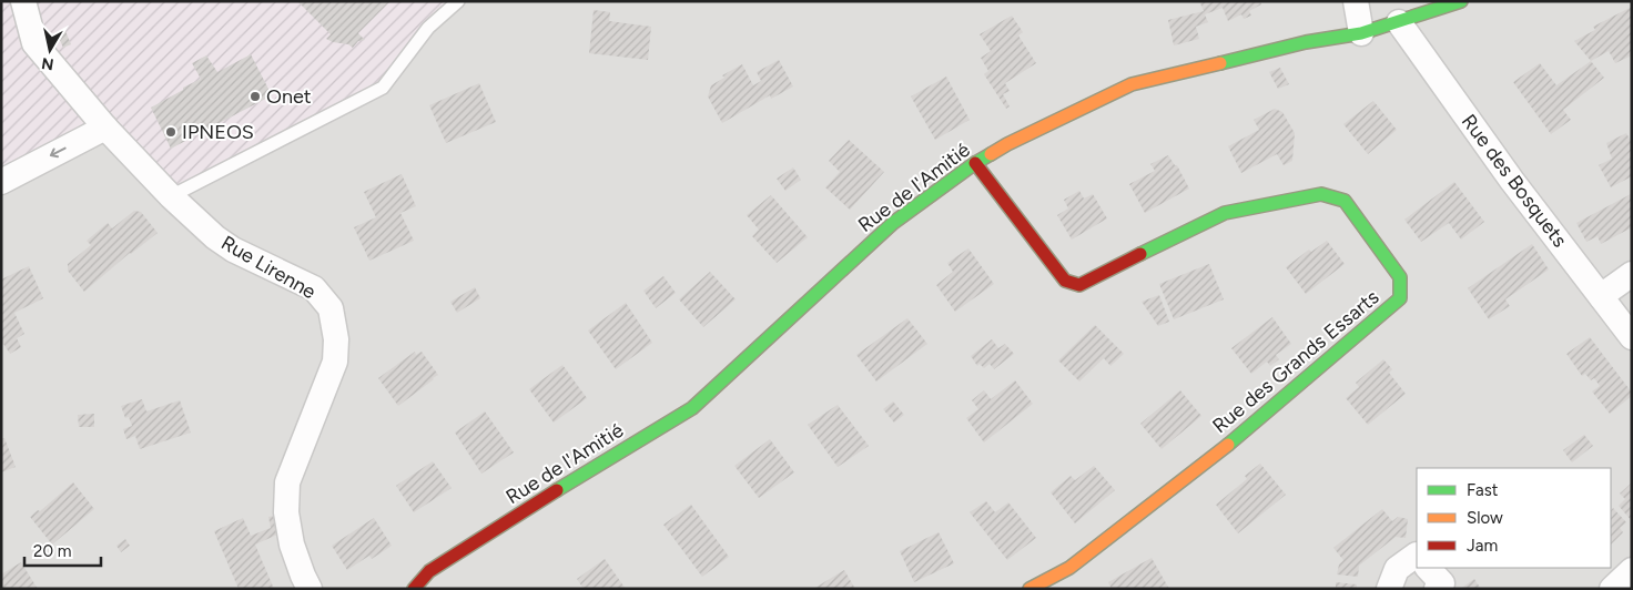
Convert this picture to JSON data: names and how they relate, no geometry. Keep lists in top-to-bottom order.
{
  "streets": {
    "street": [
      "Rue des Bosquets",
      "Rue de l'Amitié",
      "Rue Lirenne",
      "Rue des Grands Essarts"
    ]
  },
  "crossings": [
    ["Rue des Bosquets", "Rue de l'Amitié"],
    ["Rue de l'Amitié", "Rue des Grands Essarts"]
  ],
  "places": ["Onet", "IPNEOS"],
  "legend": ["Fast", "Slow", "Jam"],
  "scale_bar": "20 m",
  "north": "bottom"
}
